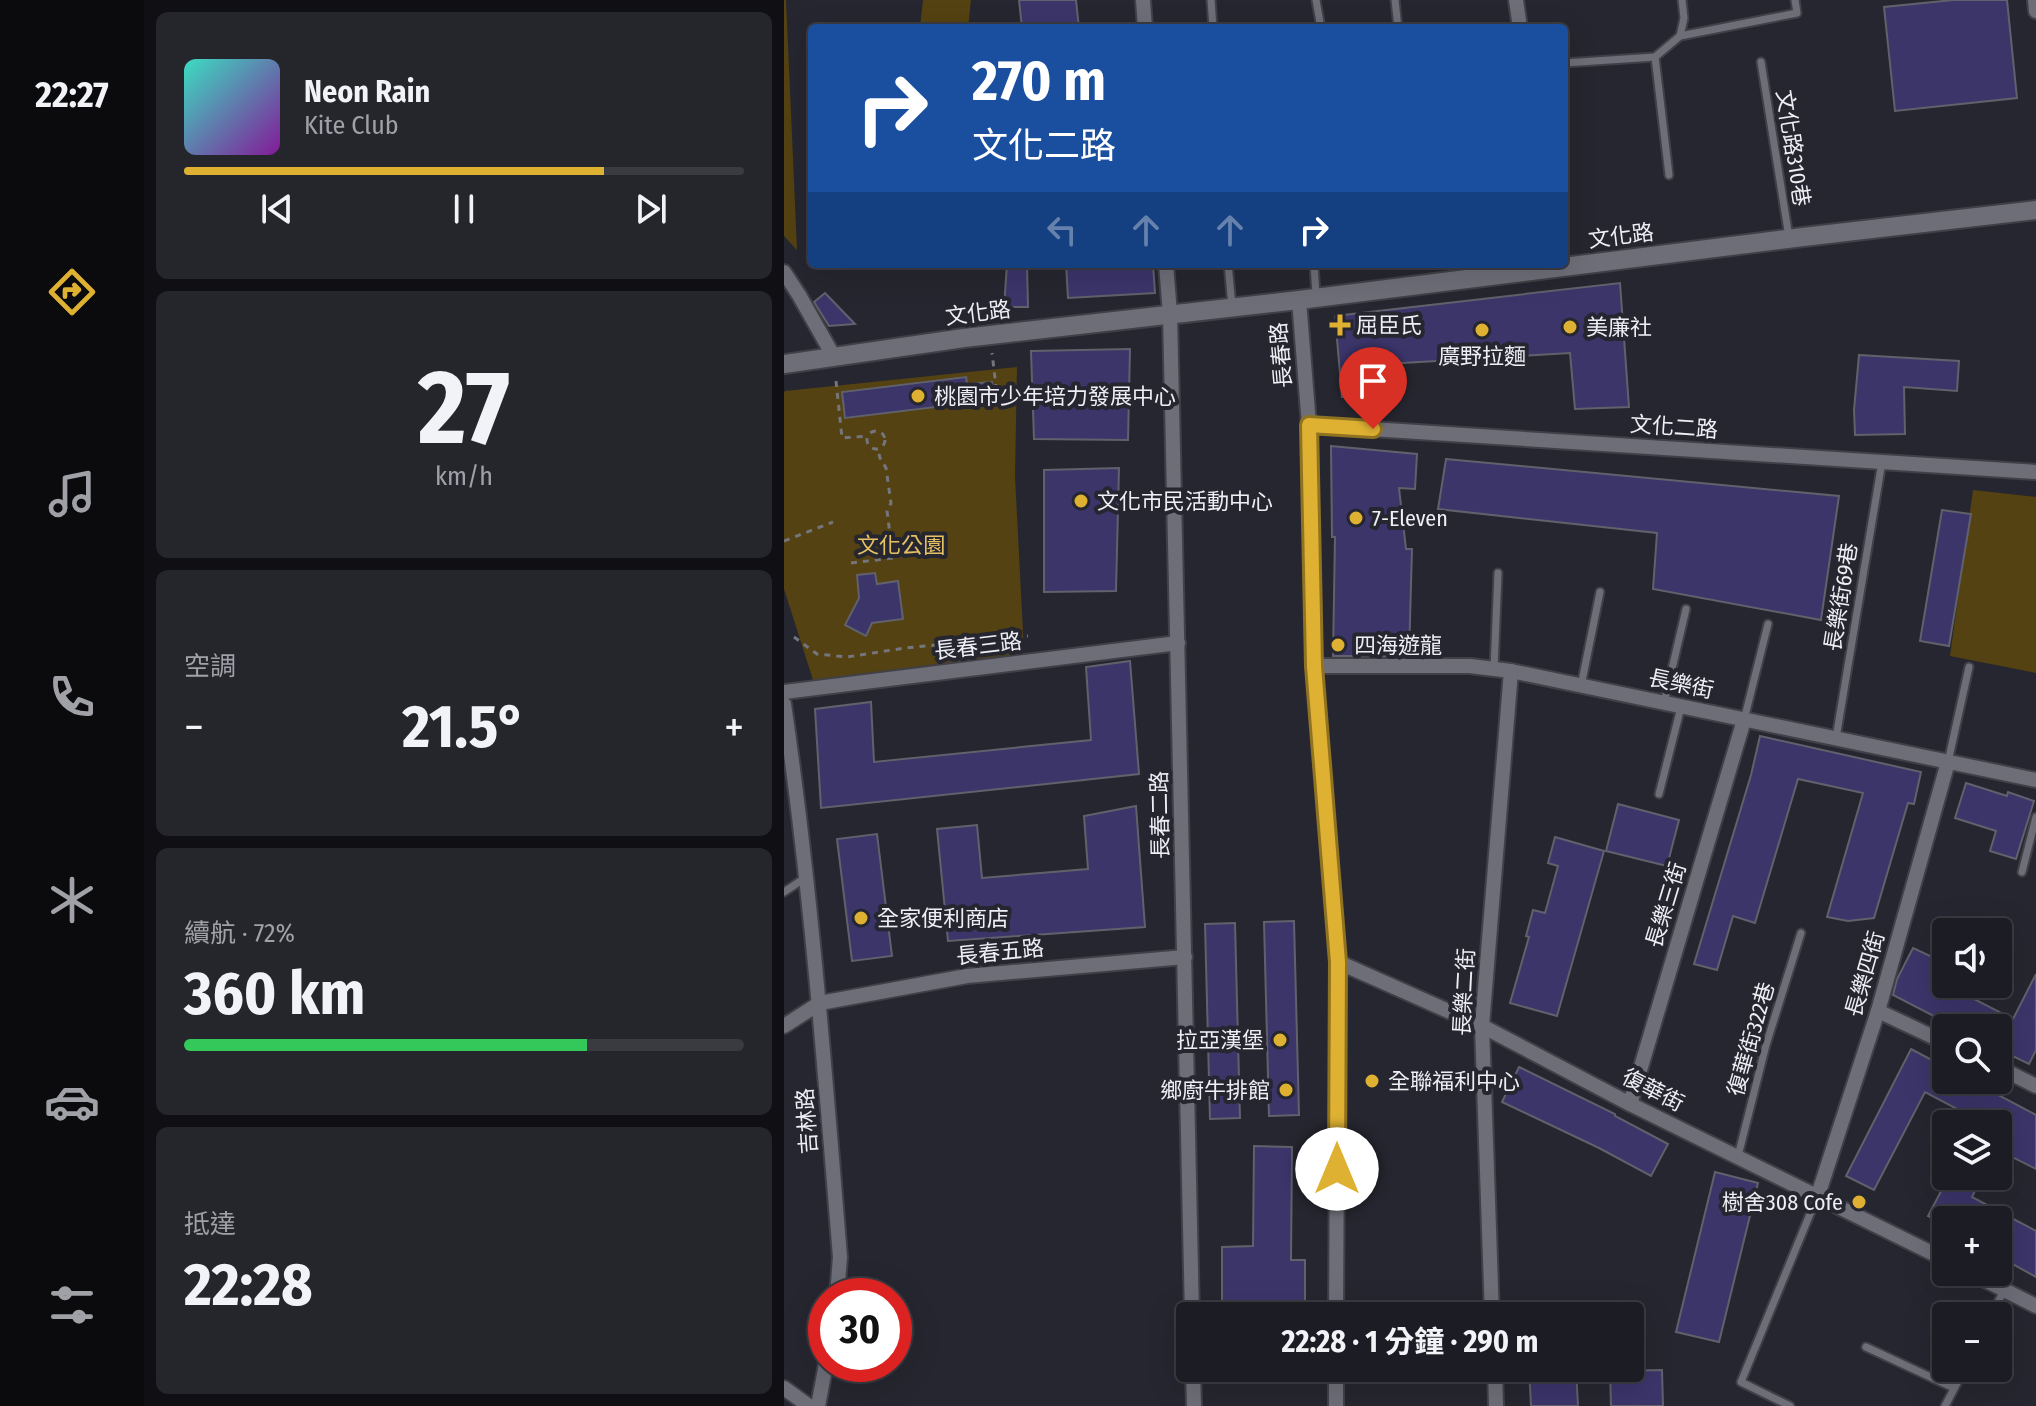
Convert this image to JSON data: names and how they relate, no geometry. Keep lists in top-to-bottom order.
{
  "streets": {
    "street": [
      "文化路",
      "長春路",
      "文化二路",
      "長春三路",
      "長樂街",
      "長春二路",
      "長樂三街",
      "長春五路",
      "長樂四街",
      "長樂二街",
      "復華街",
      "吉林路"
    ],
    "lane": ["文化路310巷", "長樂街69巷", "復華街322巷"]
  },
  "crossings": [
    ["文化路310巷", "文化路"],
    ["文化路", "長春路"],
    ["文化路", "長春二路"],
    ["長春路", "文化二路"],
    ["長春路", "長樂街"],
    ["長春路", "復華街"],
    ["文化二路", "長樂街69巷"],
    ["長樂街69巷", "長樂街"],
    ["長春三路", "長春二路"],
    ["長樂街", "長樂三街"],
    ["長樂街", "長樂四街"],
    ["長樂街", "長樂二街"],
    ["長春二路", "長春五路"],
    ["長樂三街", "復華街"],
    ["長春五路", "吉林路"],
    ["長樂四街", "復華街"],
    ["長樂二街", "復華街"],
    ["復華街322巷", "復華街"]
  ],
  "parks": ["文化公園"],
  "places": {
    "health": ["屈臣氏"],
    "other": [
      "美廉社",
      "廣野拉麵",
      "桃園市少年培力發展中心",
      "文化市民活動中心",
      "7-Eleven",
      "四海遊龍",
      "全家便利商店",
      "拉亞漢堡",
      "全聯福利中心",
      "鄉廚牛排館",
      "樹舍308 Cofe"
    ]
  },
  "page": {
    "tabs": "22:27",
    "turn": ["270 m", "文化二路"],
    "song": ["Neon Rain", "Kite Club"],
    "tile": [
      ["27", "km/h"],
      "空調",
      ["續航 · 72%", "360 km"],
      ["抵達", "22:28"]
    ],
    "heat": ["−", "21.5°", "+"],
    "map_buttons": ["+", "−"],
    "limit": "30",
    "trip": "22:28 · 1 分鐘 · 290 m"
  }
}
